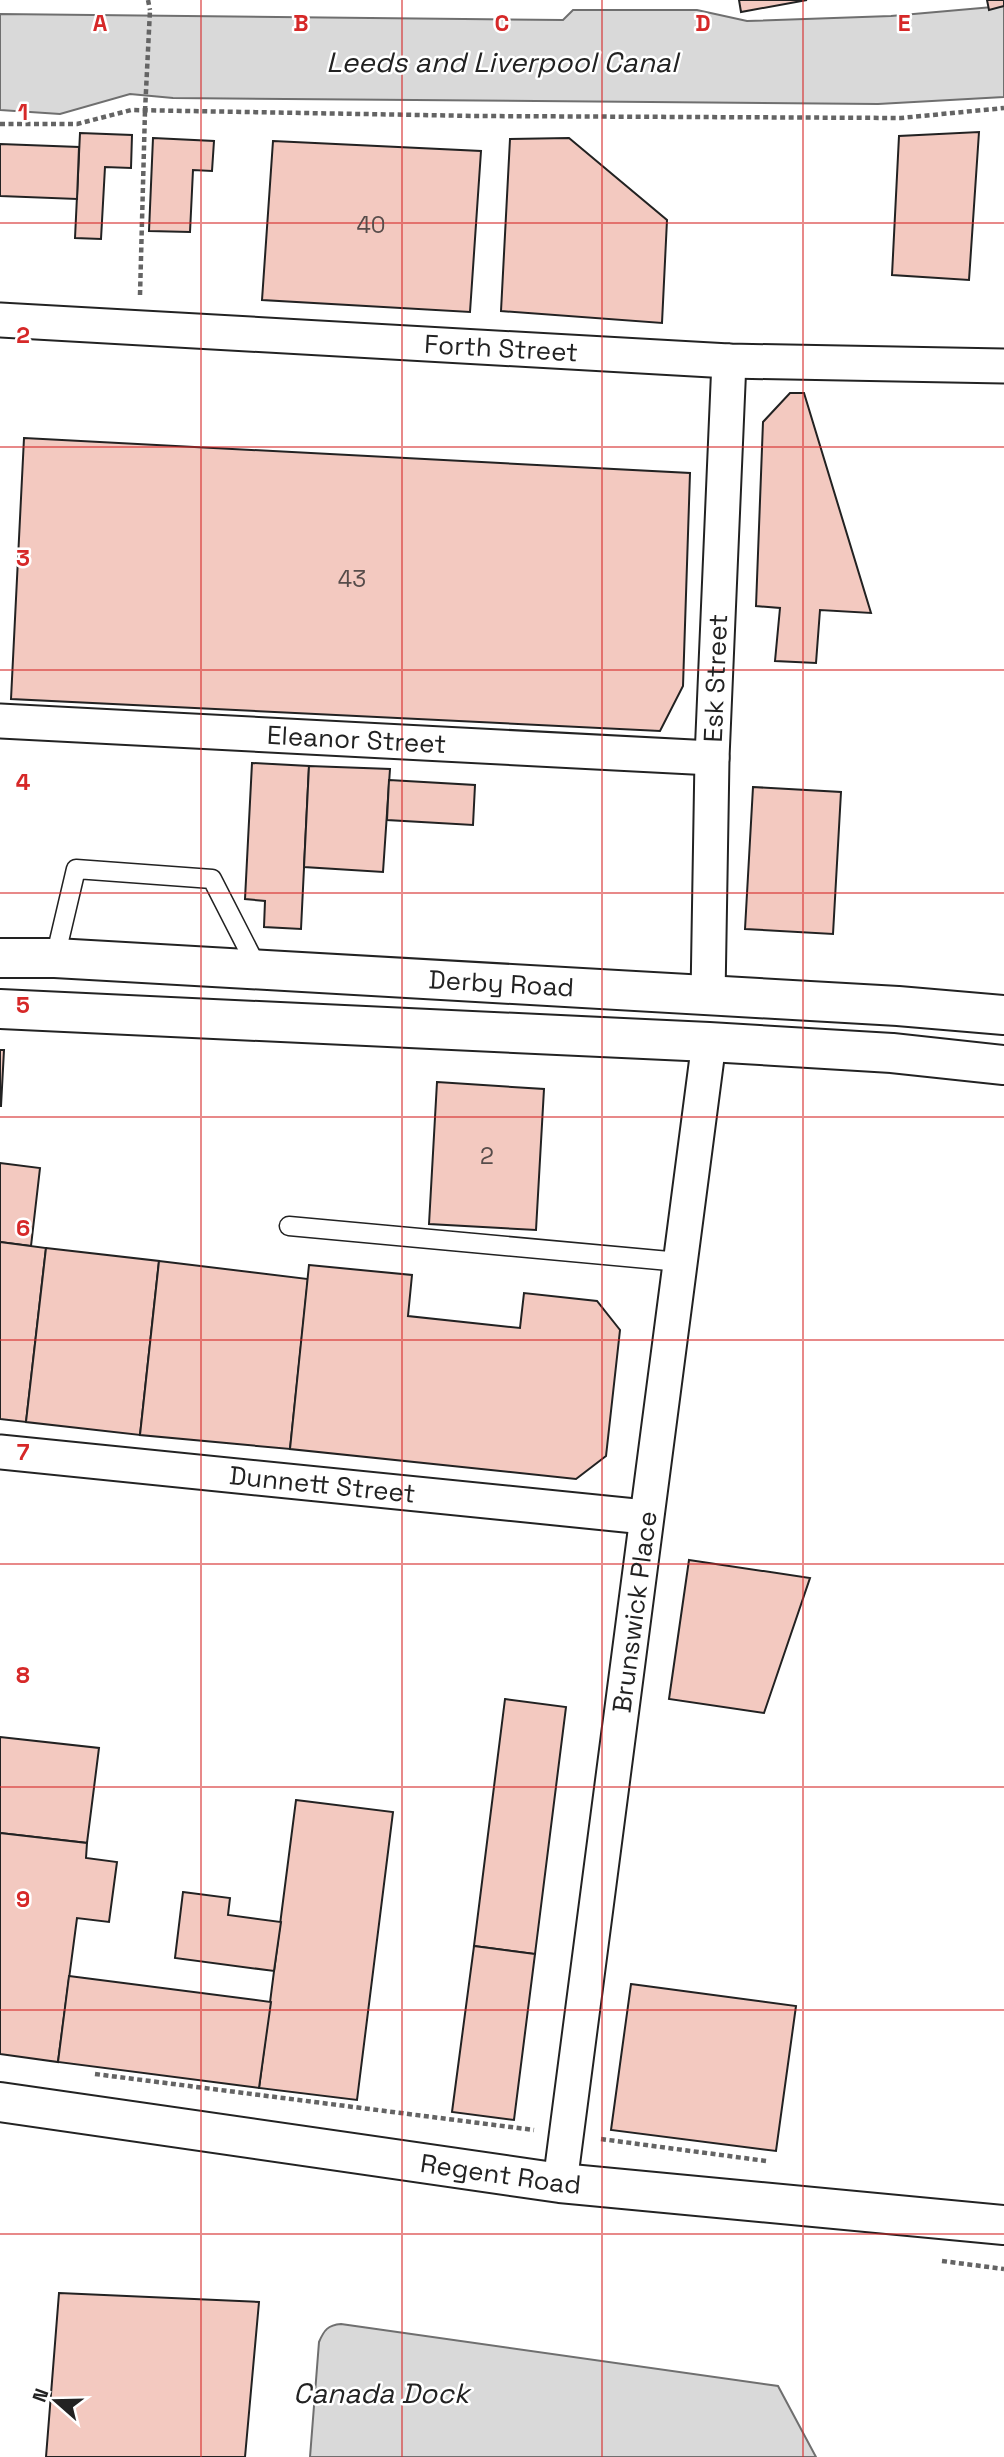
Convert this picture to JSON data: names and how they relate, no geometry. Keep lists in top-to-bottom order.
{
  "streets": {
    "main road": ["Derby Road", "Regent Road"],
    "street": [
      "Forth Street",
      "Esk Street",
      "Eleanor Street",
      "Dunnett Street",
      "Brunswick Place"
    ]
  },
  "crossings": [
    ["Forth Street", "Esk Street"],
    ["Esk Street", "Eleanor Street"],
    ["Esk Street", "Derby Road"],
    ["Derby Road", "Brunswick Place"],
    ["Dunnett Street", "Brunswick Place"],
    ["Brunswick Place", "Regent Road"]
  ],
  "water": ["Leeds and Liverpool Canal", "Canada Dock"],
  "house_numbers": ["40", "43", "2"],
  "north": "left",
  "grid": {
    "columns": [
      "A",
      "B",
      "C",
      "D",
      "E"
    ],
    "rows": [
      "1",
      "2",
      "3",
      "4",
      "5",
      "6",
      "7",
      "8",
      "9"
    ]
  }
}
